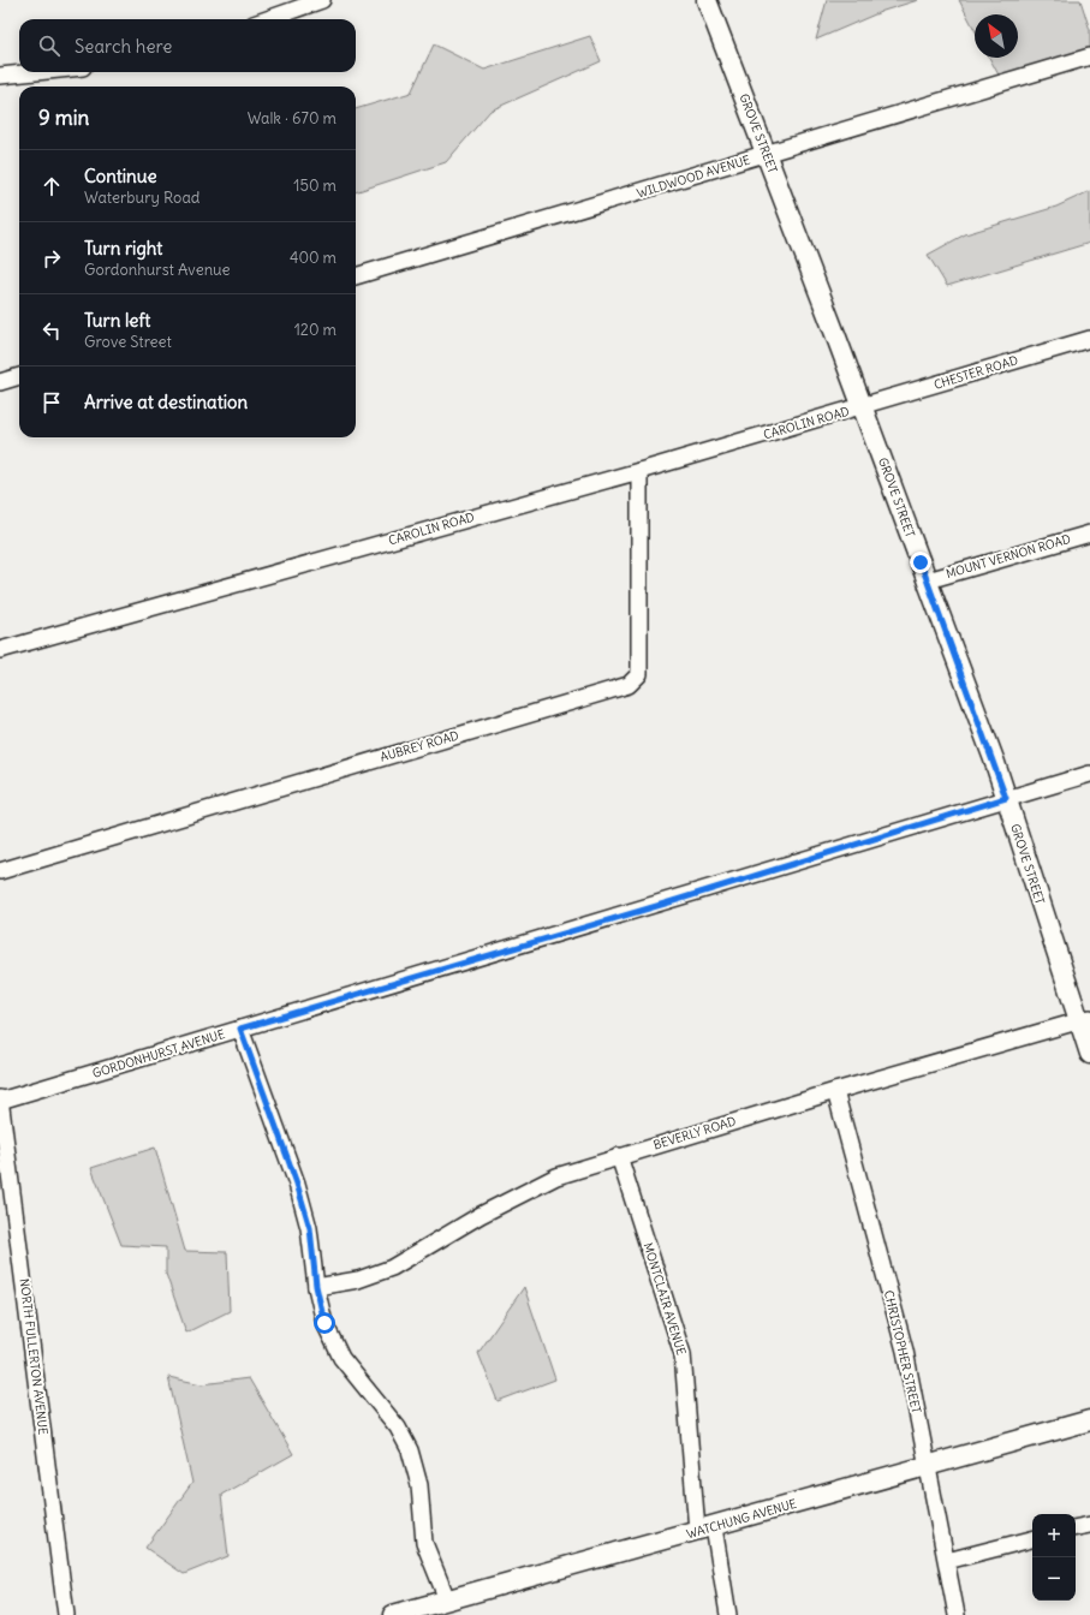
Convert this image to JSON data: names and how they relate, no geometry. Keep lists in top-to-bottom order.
{
  "streets": {
    "main road": ["GROVE STREET", "WATCHUNG AVENUE"],
    "street": [
      "WILDWOOD AVENUE",
      "CHESTER ROAD",
      "CAROLIN ROAD",
      "MOUNT VERNON ROAD",
      "AUBREY ROAD",
      "GORDONHURST AVENUE",
      "BEVERLY ROAD",
      "MONTCLAIR AVENUE",
      "CHRISTOPHER STREET",
      "NORTH FULLERTON AVENUE"
    ]
  },
  "crossings": [
    ["GROVE STREET", "WILDWOOD AVENUE"],
    ["GROVE STREET", "CHESTER ROAD"],
    ["GROVE STREET", "CAROLIN ROAD"],
    ["GROVE STREET", "MOUNT VERNON ROAD"],
    ["GROVE STREET", "GORDONHURST AVENUE"],
    ["GROVE STREET", "BEVERLY ROAD"],
    ["CHESTER ROAD", "CAROLIN ROAD"],
    ["CAROLIN ROAD", "AUBREY ROAD"],
    ["GORDONHURST AVENUE", "NORTH FULLERTON AVENUE"],
    ["BEVERLY ROAD", "MONTCLAIR AVENUE"],
    ["BEVERLY ROAD", "CHRISTOPHER STREET"],
    ["MONTCLAIR AVENUE", "WATCHUNG AVENUE"],
    ["CHRISTOPHER STREET", "WATCHUNG AVENUE"]
  ],
  "north": "top left",
  "page": {
    "search": "Search here",
    "heading": ["9 min", "Walk · 670 m"],
    "list": [
      ["Continue", "Waterbury Road", "150 m"],
      ["Turn right", "Gordonhurst Avenue", "400 m"],
      ["Turn left", "Grove Street", "120 m"],
      "Arrive at destination"
    ],
    "map_buttons": ["+", "−"]
  }
}
